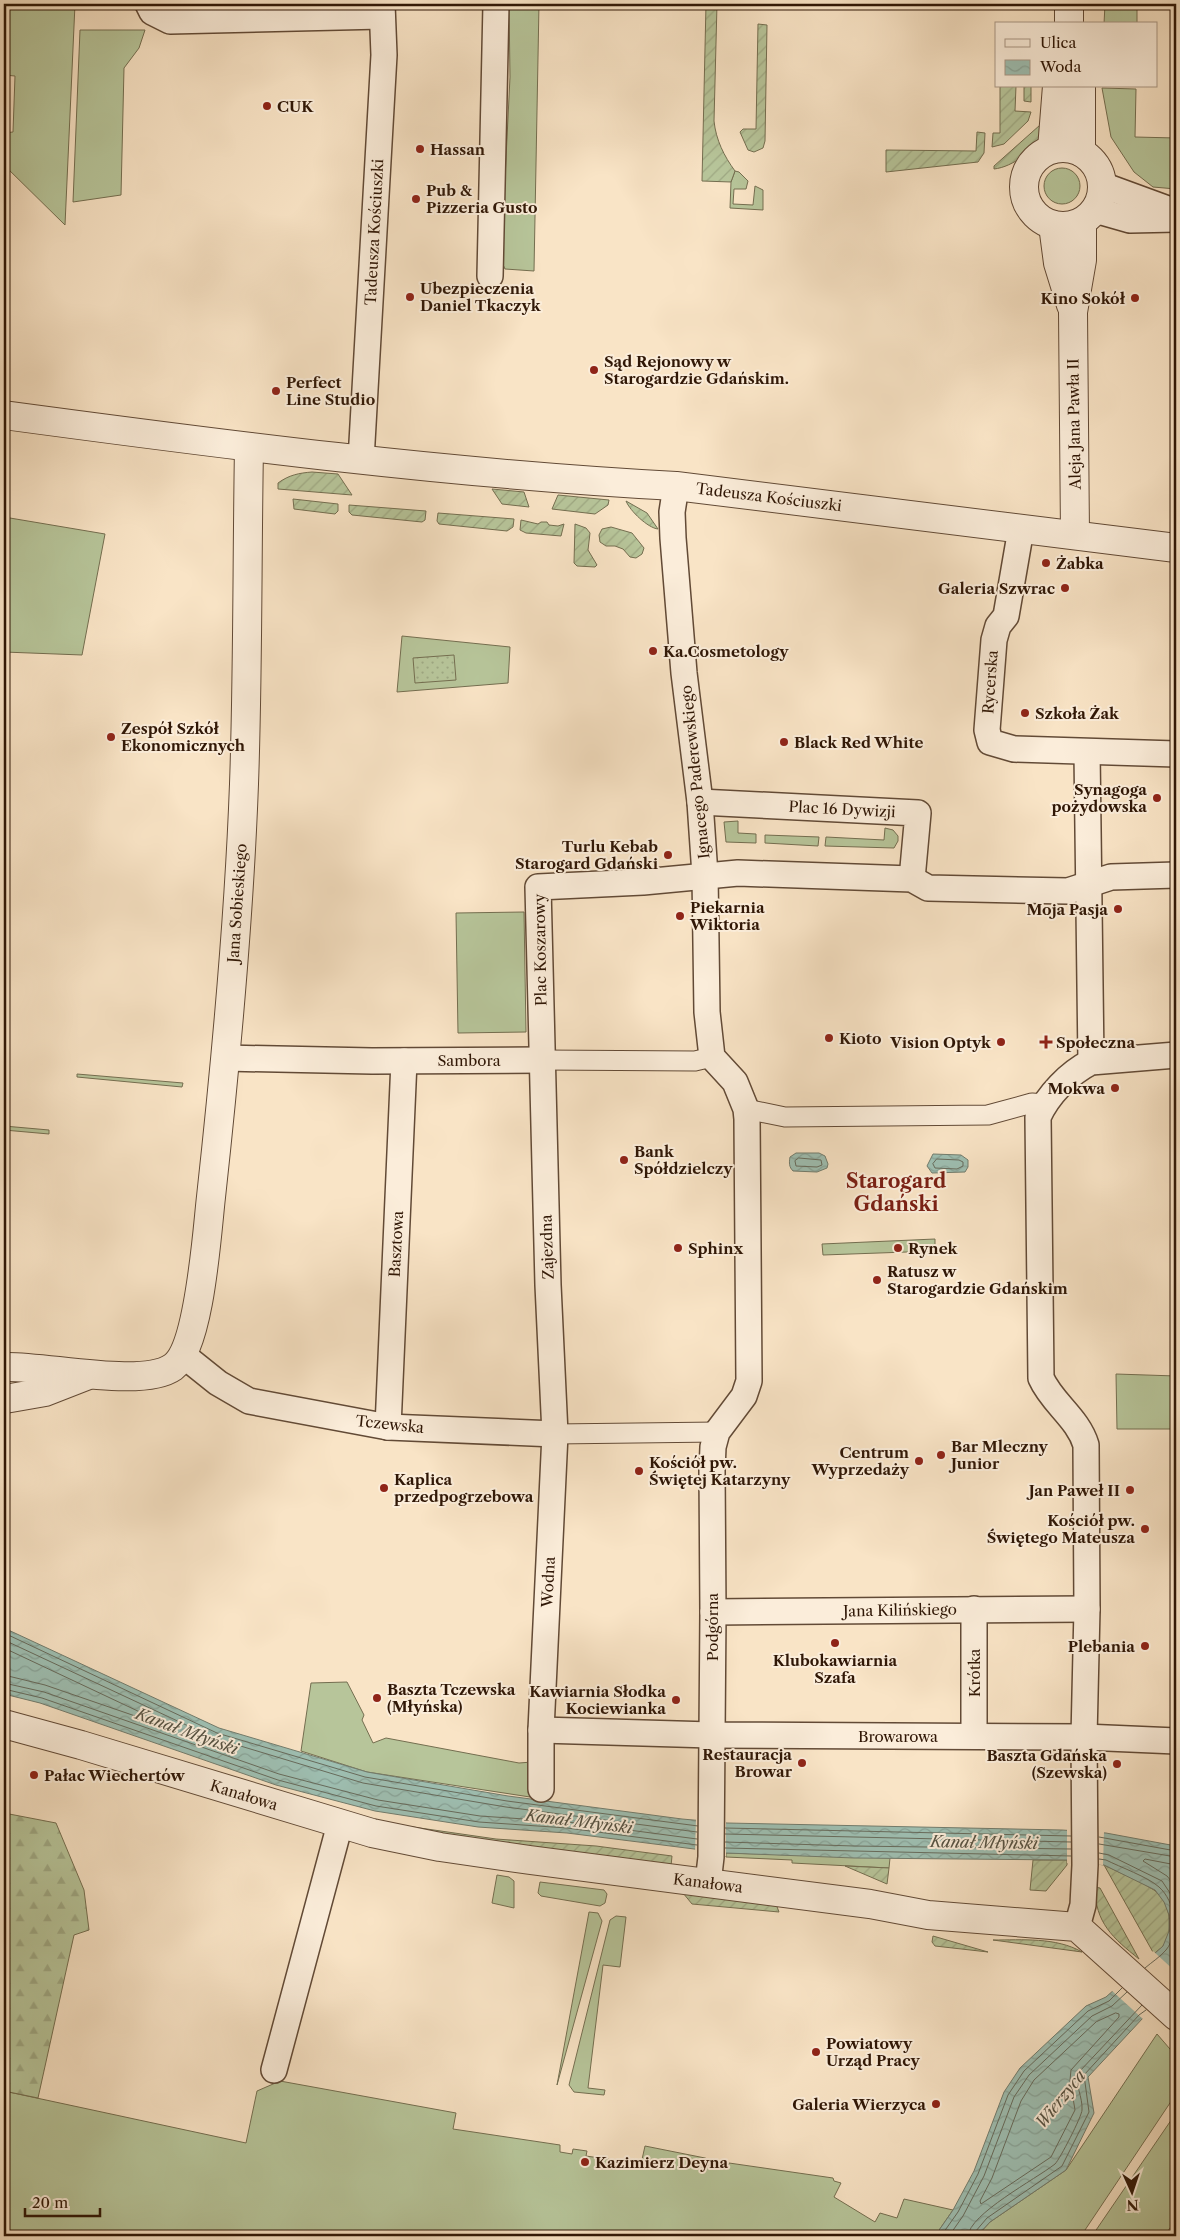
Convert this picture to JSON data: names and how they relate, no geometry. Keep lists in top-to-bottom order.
{
  "streets": {
    "street": [
      "Tadeusza Kościuszki",
      "Aleja Jana Pawła II",
      "Rycerska",
      "Ignacego Paderewskiego",
      "Plac 16 Dywizji",
      "Jana Sobieskiego",
      "Plac Koszarowy",
      "Sambora",
      "Basztowa",
      "Zajezdna",
      "Tczewska",
      "Wodna",
      "Jana Kilińskiego",
      "Podgórna",
      "Krótka",
      "Browarowa",
      "Kanałowa"
    ]
  },
  "crossings": [
    ["Tadeusza Kościuszki", "Aleja Jana Pawła II"],
    ["Tadeusza Kościuszki", "Rycerska"],
    ["Tadeusza Kościuszki", "Ignacego Paderewskiego"],
    ["Tadeusza Kościuszki", "Jana Sobieskiego"],
    ["Ignacego Paderewskiego", "Plac 16 Dywizji"],
    ["Ignacego Paderewskiego", "Plac Koszarowy"],
    ["Ignacego Paderewskiego", "Sambora"],
    ["Jana Sobieskiego", "Sambora"],
    ["Jana Sobieskiego", "Tczewska"],
    ["Plac Koszarowy", "Sambora"],
    ["Plac Koszarowy", "Zajezdna"],
    ["Sambora", "Basztowa"],
    ["Sambora", "Zajezdna"],
    ["Basztowa", "Tczewska"],
    ["Zajezdna", "Tczewska"],
    ["Zajezdna", "Wodna"],
    ["Tczewska", "Wodna"],
    ["Tczewska", "Podgórna"],
    ["Jana Kilińskiego", "Podgórna"],
    ["Jana Kilińskiego", "Krótka"],
    ["Podgórna", "Browarowa"],
    ["Podgórna", "Kanałowa"],
    ["Krótka", "Browarowa"]
  ],
  "districts": ["Starogard Gdański"],
  "water": ["Kanał Młyński", "Wierzyca"],
  "places": {
    "other": [
      "CUK",
      "Hassan",
      "Pub & Pizzeria Gusto",
      "Ubezpieczenia Daniel Tkaczyk",
      "Kino Sokół",
      "Sąd Rejonowy w Starogardzie Gdańskim.",
      "Perfect Line Studio",
      "Żabka",
      "Galeria Szwrac",
      "Ka.Cosmetology",
      "Szkoła Żak",
      "Zespół Szkół Ekonomicznych",
      "Black Red White",
      "Synagoga pożydowska",
      "Turlu Kebab Starogard Gdański",
      "Moja Pasja",
      "Piekarnia Wiktoria",
      "Kioto",
      "Vision Optyk",
      "Mokwa",
      "Bank Spółdzielczy",
      "Sphinx",
      "Rynek",
      "Ratusz w Starogardzie Gdańskim",
      "Bar Mleczny Junior",
      "Centrum Wyprzedaży",
      "Kościół pw. Świętej Katarzyny",
      "Kaplica przedpogrzebowa",
      "Jan Paweł II",
      "Kościół pw. Świętego Mateusza",
      "Klubokawiarnia Szafa",
      "Plebania",
      "Baszta Tczewska (Młyńska)",
      "Kawiarnia Słodka Kociewianka",
      "Restauracja Browar",
      "Baszta Gdańska (Szewska)",
      "Pałac Wiechertów",
      "Powiatowy Urząd Pracy",
      "Galeria Wierzyca",
      "Kazimierz Deyna"
    ],
    "health": ["Społeczna"]
  },
  "legend": ["Ulica", "Woda"],
  "scale_bar": "20 m",
  "north": "bottom"
}
